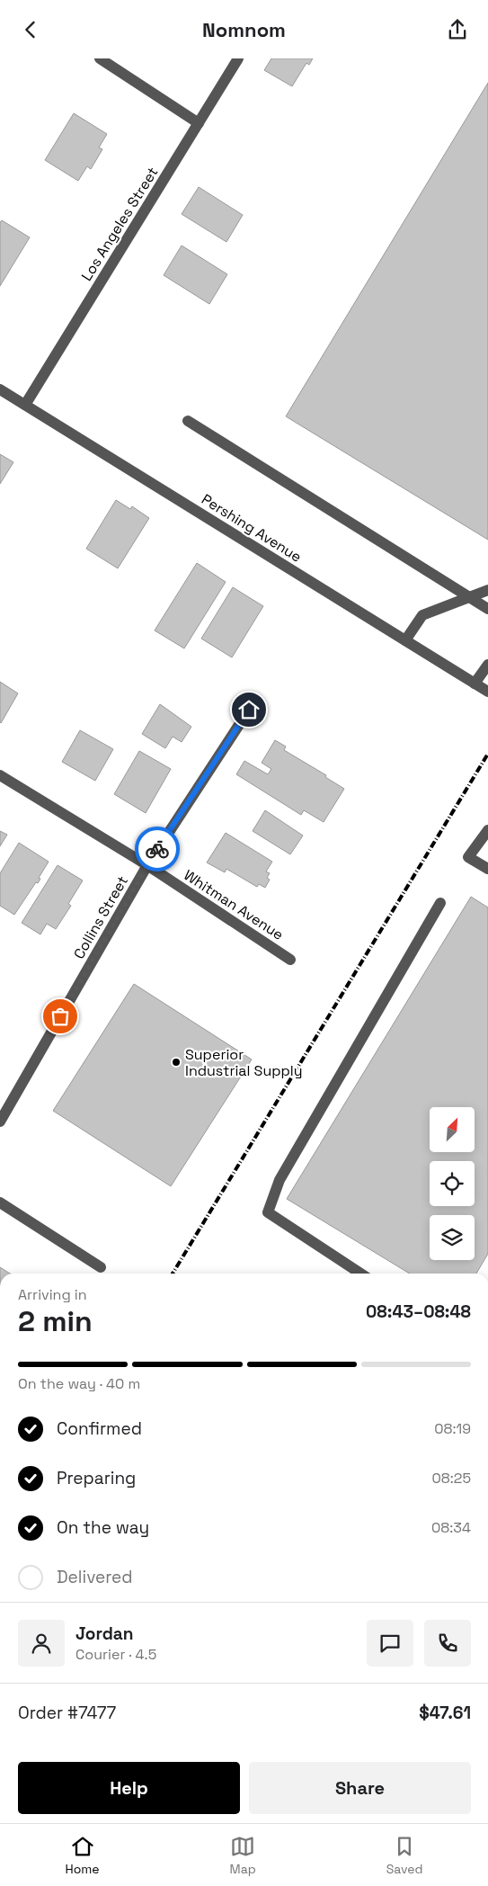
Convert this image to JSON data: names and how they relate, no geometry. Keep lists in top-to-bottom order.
{
  "streets": {
    "street": [
      "Los Angeles Street",
      "Pershing Avenue",
      "Whitman Avenue",
      "Collins Street"
    ]
  },
  "crossings": [
    ["Los Angeles Street", "Pershing Avenue"],
    ["Whitman Avenue", "Collins Street"]
  ],
  "places": ["Superior Industrial Supply"],
  "north": "top right",
  "page": {
    "header": "Nomnom",
    "heading": ["2 min", "Arriving in", "08:43–08:48"],
    "panel": [
      "Jordan",
      "Courier · 4.5",
      "Order #7477",
      "$47.61"
    ],
    "bar": "On the way · 40 m",
    "list": [
      ["Confirmed", "08:19"],
      ["Preparing", "08:25"],
      ["On the way", "08:34"],
      "Delivered"
    ],
    "buttons": ["Help", "Share"],
    "tabs": ["Home", "Map", "Saved"]
  }
}
